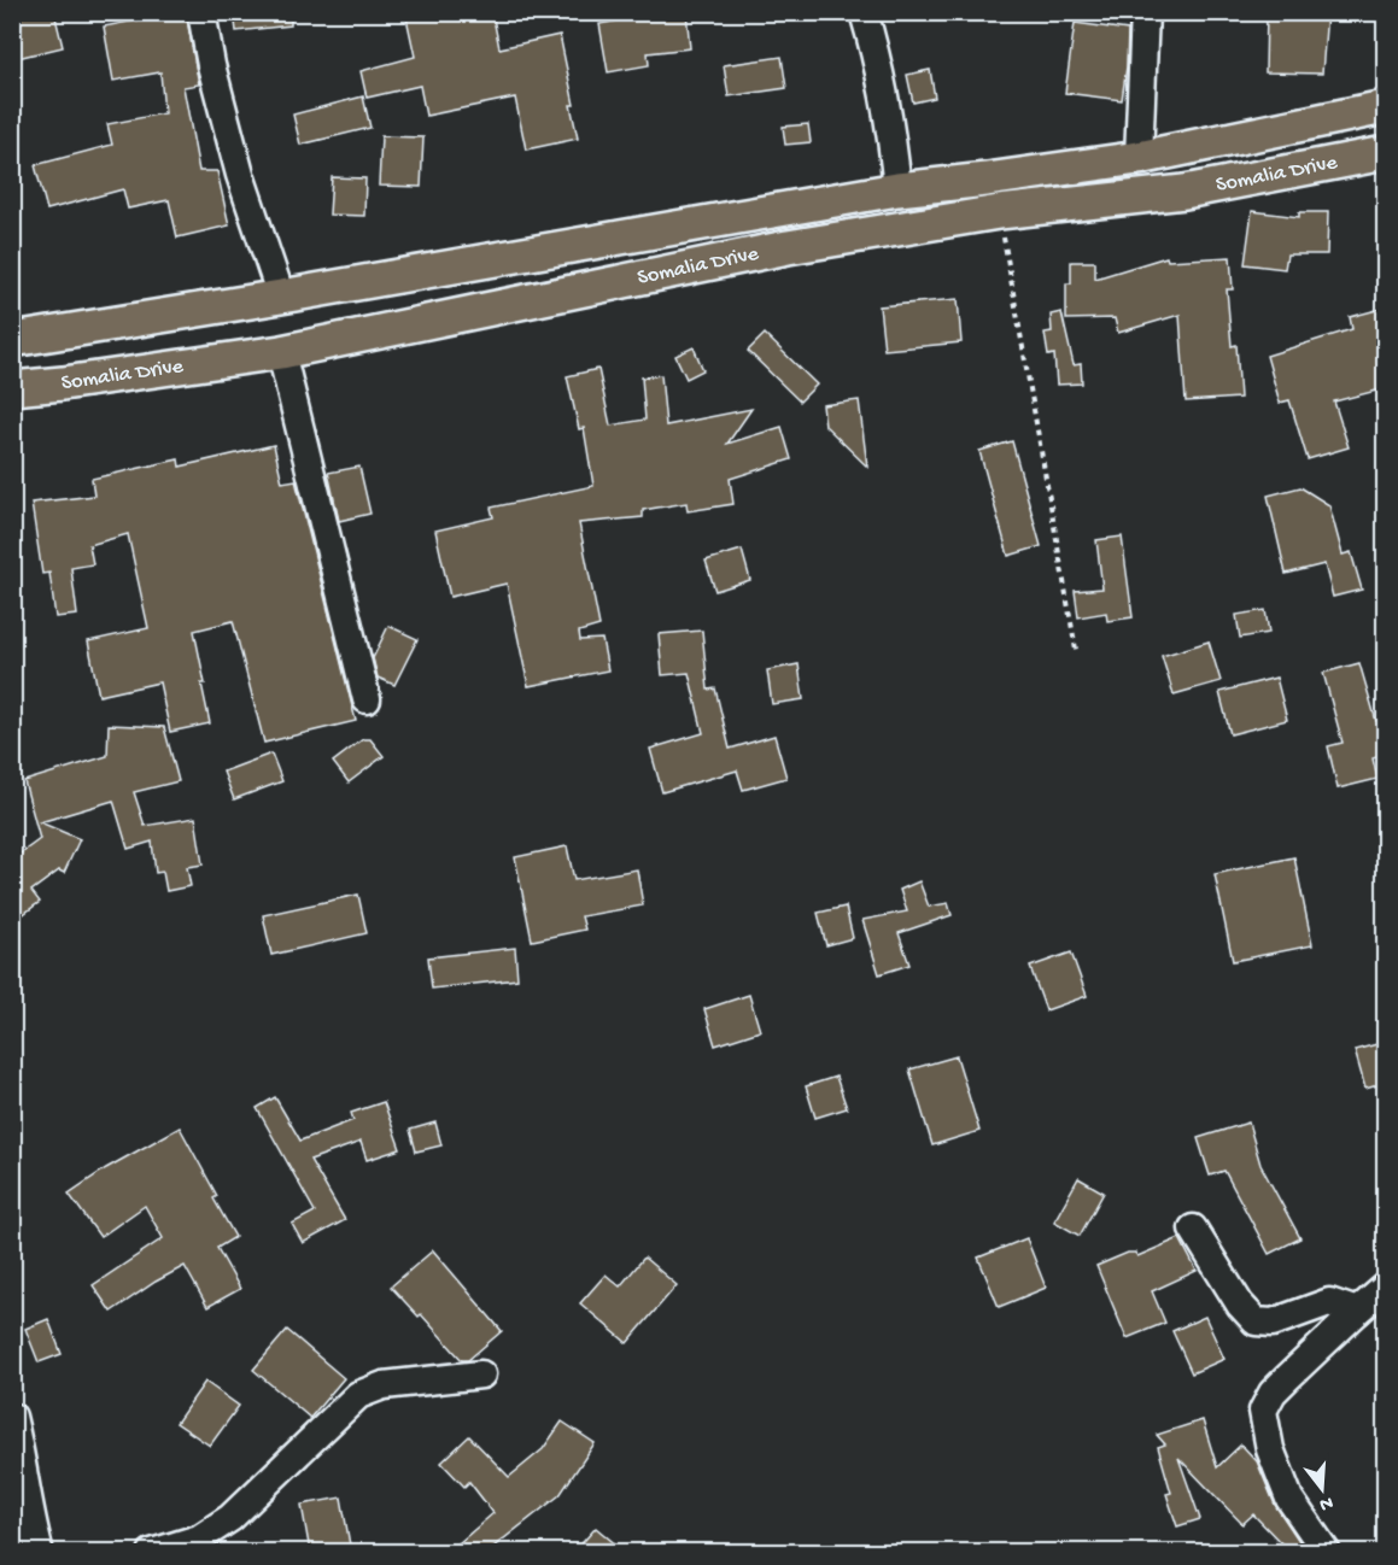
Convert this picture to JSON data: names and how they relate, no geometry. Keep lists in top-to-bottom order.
{
  "streets": {
    "main road": ["Somalia Drive"]
  },
  "north": "bottom"
}
